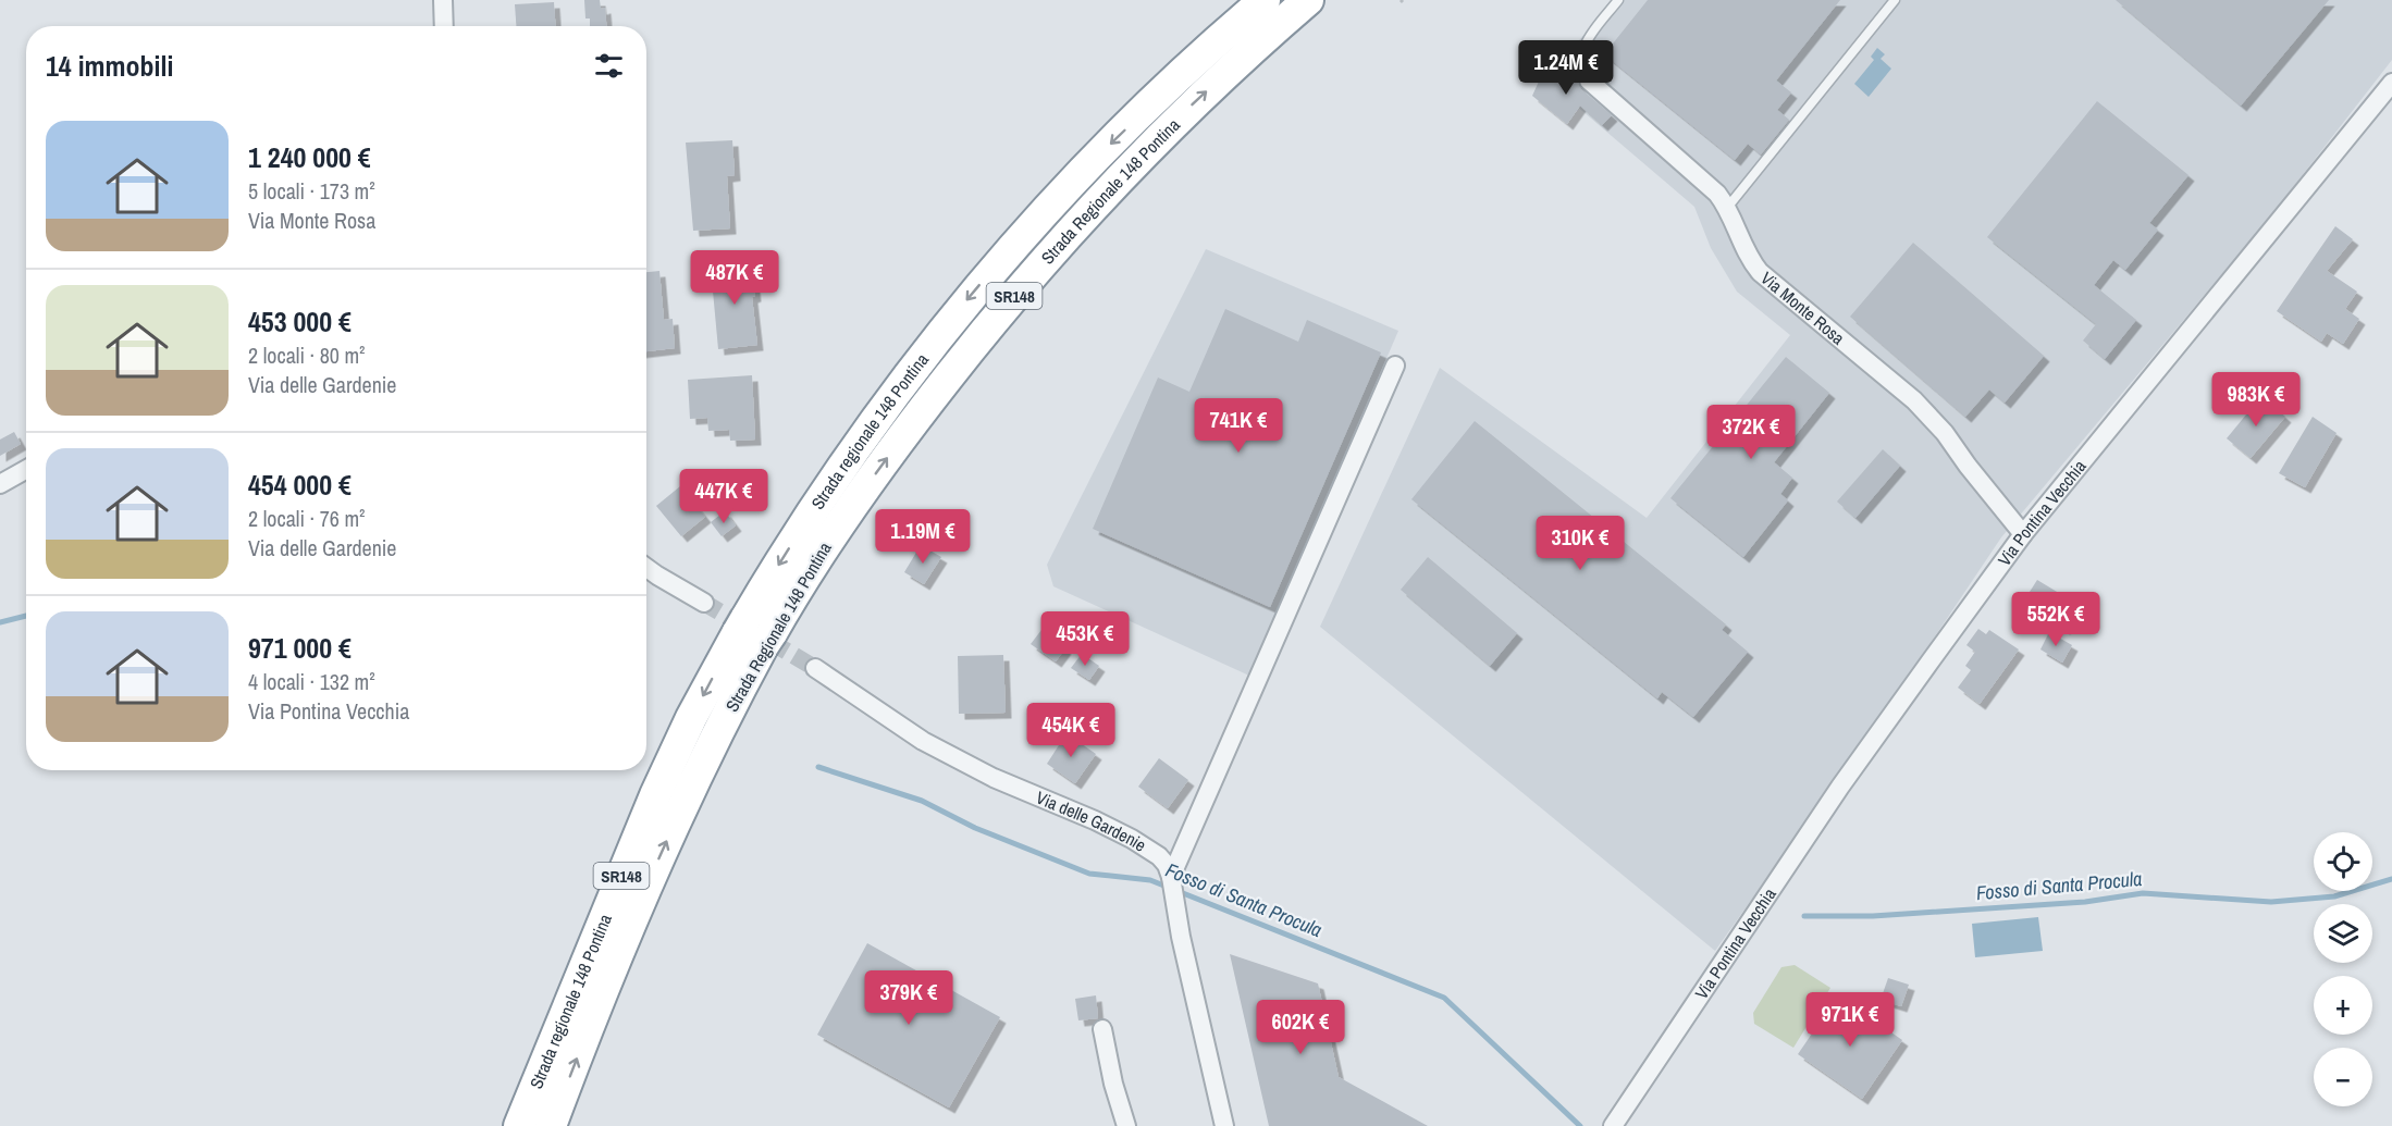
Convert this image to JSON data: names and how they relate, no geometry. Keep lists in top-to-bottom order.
{
  "streets": {
    "highway": ["Strada Regionale 148 Pontina", "SR148", "Strada regionale 148 Pontina"],
    "street": ["Via Monte Rosa", "Via Pontina Vecchia", "Via delle Gardenie"]
  },
  "crossings": [
    ["Strada Regionale 148 Pontina", "Strada regionale 148 Pontina"],
    ["Via Monte Rosa", "Via Pontina Vecchia"]
  ],
  "one_way": ["Strada Regionale 148 Pontina", "Strada regionale 148 Pontina"],
  "water": ["Fosso di Santa Procula"],
  "page": {
    "heading": "14 immobili",
    "price": [
      "1.24M €",
      "487K €",
      "983K €",
      "741K €",
      "372K €",
      "447K €",
      "1.19M €",
      "310K €",
      "552K €",
      "453K €",
      "454K €",
      "379K €",
      "971K €",
      "602K €"
    ],
    "list": [
      {
        "name": "1 240 000 €",
        "note": "5 locali · 173 m² · Via Monte Rosa"
      },
      {
        "name": "453 000 €",
        "note": "2 locali · 80 m² · Via delle Gardenie"
      },
      {
        "name": "454 000 €",
        "note": "2 locali · 76 m² · Via delle Gardenie"
      },
      {
        "name": "971 000 €",
        "note": "4 locali · 132 m² · Via Pontina Vecchia"
      }
    ],
    "map_buttons": ["+", "−"]
  }
}
